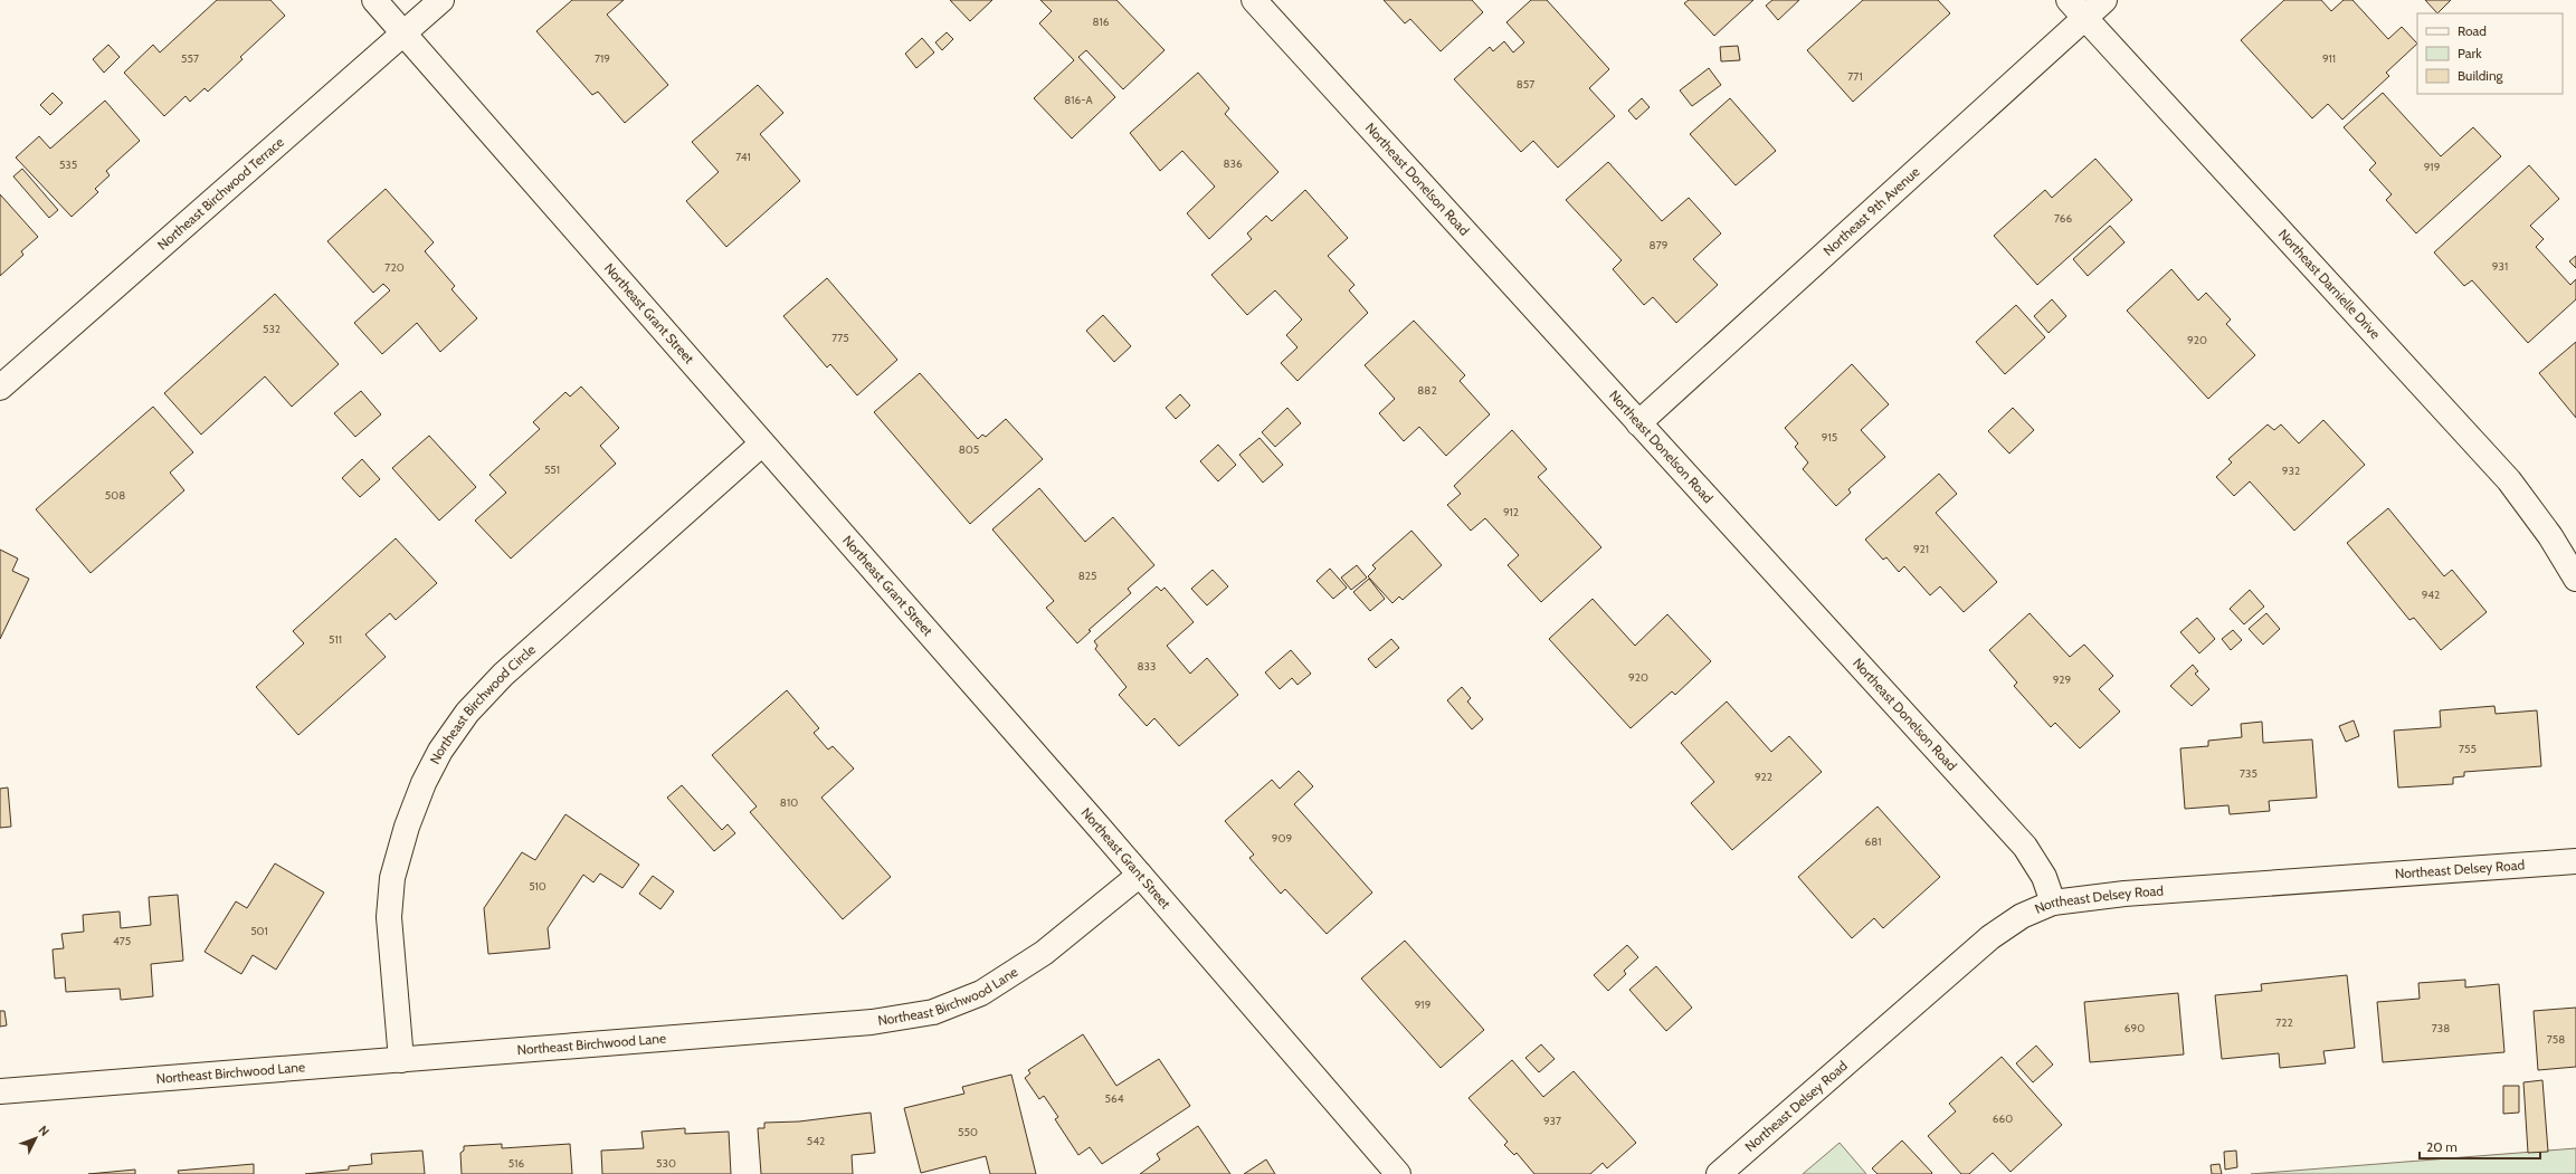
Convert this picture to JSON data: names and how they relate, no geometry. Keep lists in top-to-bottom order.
{
  "streets": {
    "street": [
      "Northeast Donelson Road",
      "Northeast Birchwood Terrace",
      "Northeast 9th Avenue",
      "Northeast Darnielle Drive",
      "Northeast Grant Street",
      "Northeast Birchwood Circle",
      "Northeast Delsey Road",
      "Northeast Birchwood Lane"
    ]
  },
  "crossings": [
    ["Northeast Donelson Road", "Northeast 9th Avenue"],
    ["Northeast Donelson Road", "Northeast Delsey Road"],
    ["Northeast Birchwood Terrace", "Northeast Grant Street"],
    ["Northeast 9th Avenue", "Northeast Darnielle Drive"],
    ["Northeast Grant Street", "Northeast Birchwood Circle"],
    ["Northeast Grant Street", "Northeast Birchwood Lane"],
    ["Northeast Birchwood Circle", "Northeast Birchwood Lane"]
  ],
  "house_numbers": [
    "816",
    "557",
    "719",
    "911",
    "771",
    "857",
    "816-A",
    "741",
    "836",
    "535",
    "919",
    "766",
    "879",
    "931",
    "720",
    "532",
    "775",
    "920",
    "882",
    "915",
    "805",
    "551",
    "932",
    "508",
    "912",
    "921",
    "825",
    "942",
    "511",
    "833",
    "920",
    "929",
    "755",
    "735",
    "922",
    "810",
    "909",
    "681",
    "510",
    "501",
    "475",
    "919",
    "722",
    "690",
    "738",
    "758",
    "564",
    "660",
    "937",
    "550",
    "542",
    "516",
    "530"
  ],
  "legend": ["Road", "Park", "Building"],
  "scale_bar": "20 m",
  "north": "top right"
}
